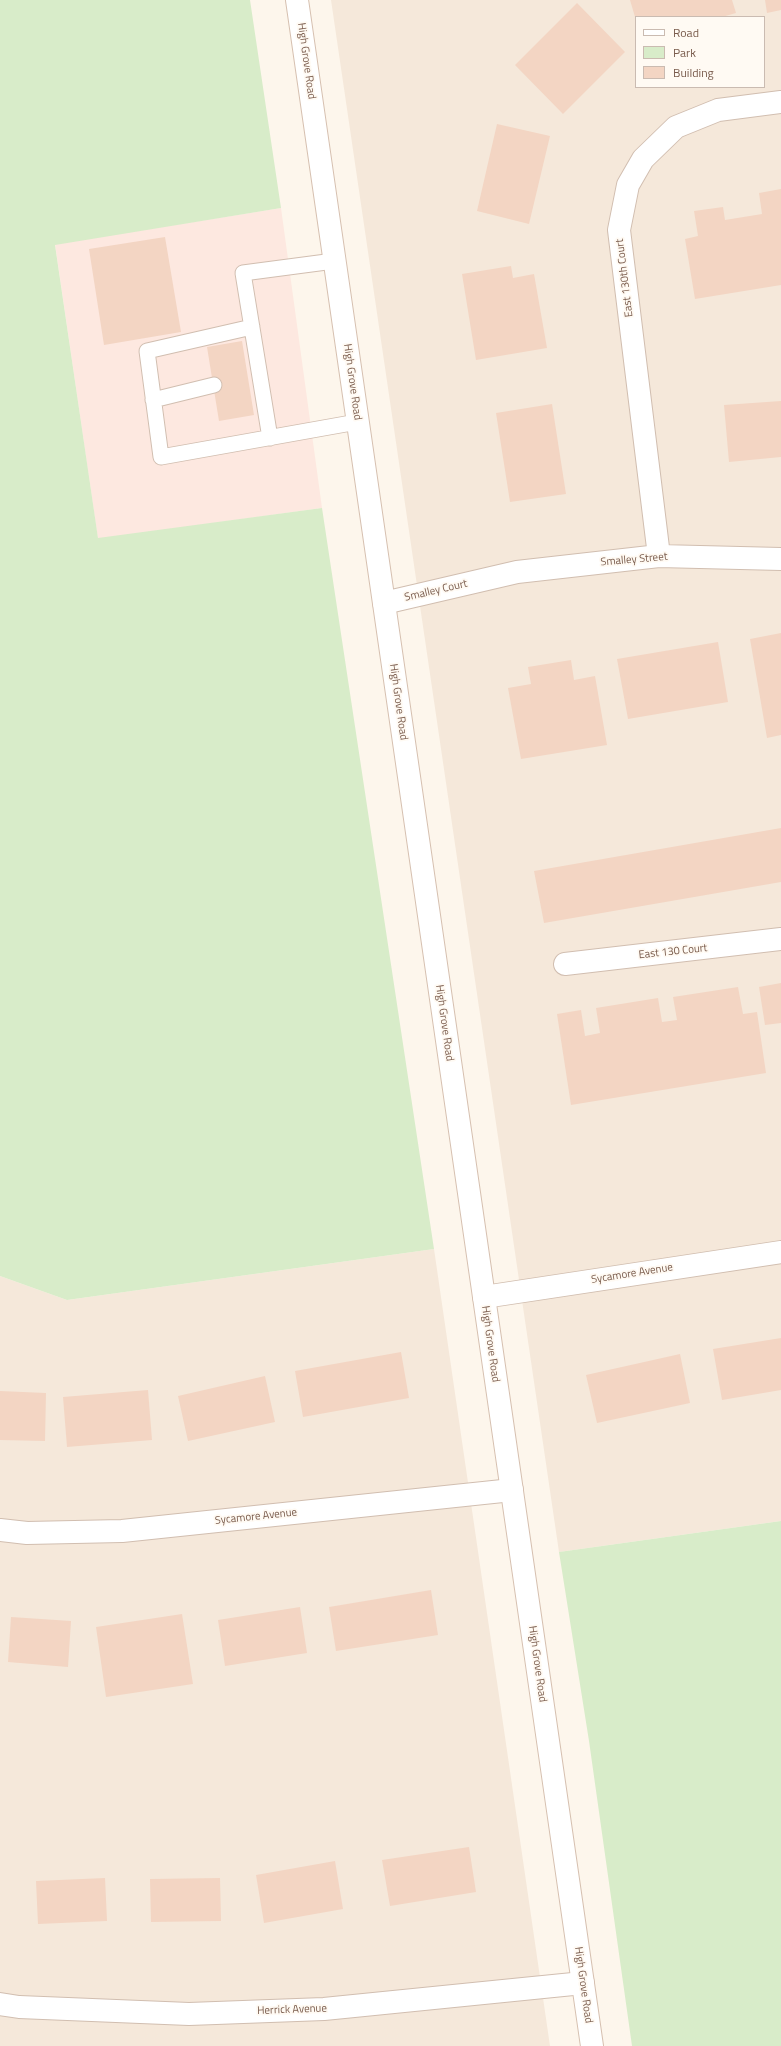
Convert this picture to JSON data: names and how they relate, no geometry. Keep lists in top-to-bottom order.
{
  "streets": {
    "street": [
      "High Grove Road",
      "East 130th Court",
      "Smalley Street",
      "Smalley Court",
      "East 130 Court",
      "Sycamore Avenue",
      "Herrick Avenue"
    ]
  },
  "crossings": [
    ["High Grove Road", "Smalley Court"],
    ["High Grove Road", "Sycamore Avenue"],
    ["High Grove Road", "Herrick Avenue"],
    ["East 130th Court", "Smalley Street"],
    ["Smalley Street", "Smalley Court"]
  ],
  "legend": ["Road", "Park", "Building"]
}
